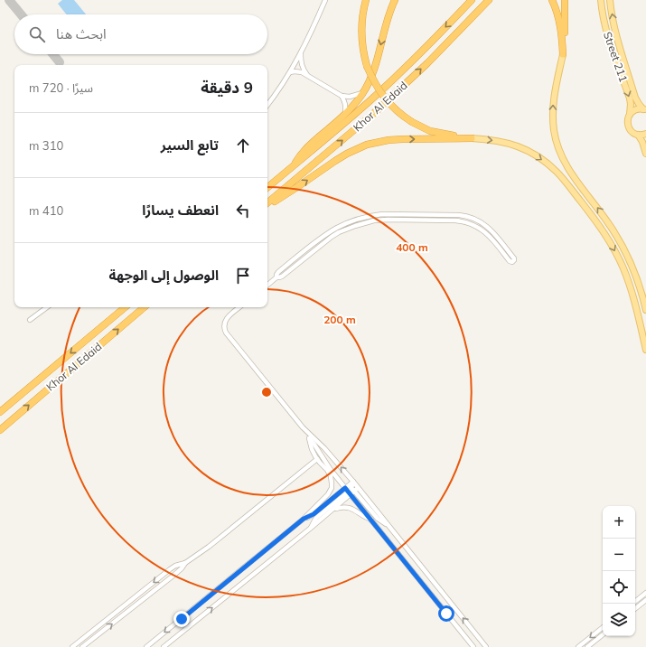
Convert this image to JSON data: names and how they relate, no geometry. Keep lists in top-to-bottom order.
{
  "streets": {
    "highway": ["Khor Al Edaid"],
    "main road": ["Street 211"]
  },
  "page": {
    "search": "ابحث هنا",
    "heading": ["9 دقيقة", "سيرًا · 720 m"],
    "list": [
      ["تابع السير", "310 m"],
      ["انعطف يسارًا", "410 m"],
      "الوصول إلى الوجهة"
    ],
    "map_buttons": ["+", "−"]
  },
  "rings": ["400 m", "200 m"]
}
